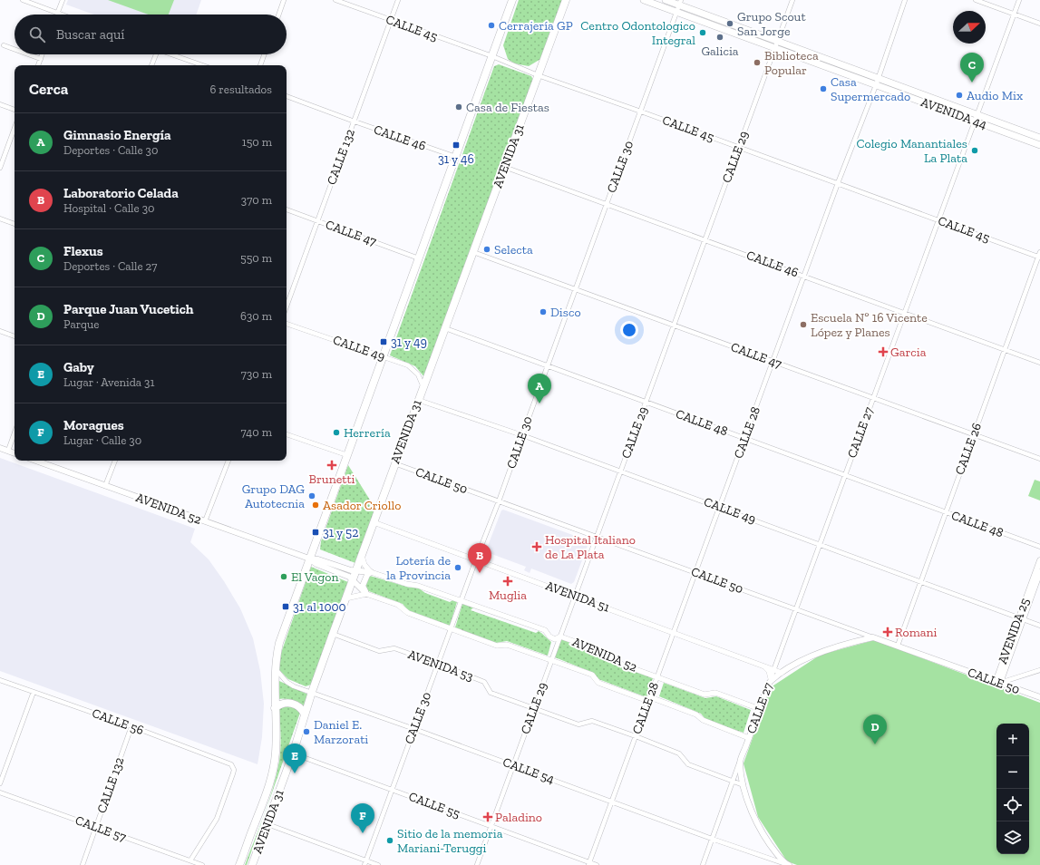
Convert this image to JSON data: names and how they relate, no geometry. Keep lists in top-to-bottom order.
{
  "streets": {
    "highway": ["AVENIDA 31"],
    "main road": [
      "AVENIDA 44",
      "CALLE 27",
      "CALLE 50",
      "AVENIDA 52",
      "AVENIDA 25"
    ],
    "street": [
      "CALLE 45",
      "CALLE 46",
      "CALLE 132",
      "CALLE 29",
      "CALLE 30",
      "CALLE 47",
      "CALLE 49",
      "CALLE 48",
      "CALLE 28",
      "CALLE 26",
      "AVENIDA 51",
      "AVENIDA 53",
      "CALLE 56",
      "CALLE 54",
      "CALLE 55",
      "CALLE 57"
    ]
  },
  "crossings": [
    ["CALLE 45", "AVENIDA 31"],
    ["CALLE 45", "CALLE 132"],
    ["CALLE 45", "CALLE 29"],
    ["CALLE 45", "CALLE 30"],
    ["CALLE 45", "CALLE 28"],
    ["CALLE 45", "CALLE 27"],
    ["CALLE 45", "CALLE 26"],
    ["AVENIDA 44", "CALLE 29"],
    ["AVENIDA 44", "CALLE 30"],
    ["AVENIDA 44", "CALLE 28"],
    ["AVENIDA 44", "CALLE 27"],
    ["CALLE 46", "AVENIDA 31"],
    ["CALLE 46", "CALLE 132"],
    ["CALLE 46", "CALLE 29"],
    ["CALLE 46", "CALLE 30"],
    ["CALLE 46", "CALLE 28"],
    ["CALLE 46", "CALLE 27"],
    ["CALLE 46", "CALLE 26"],
    ["AVENIDA 31", "CALLE 47"],
    ["AVENIDA 31", "CALLE 49"],
    ["AVENIDA 31", "CALLE 48"],
    ["AVENIDA 31", "CALLE 50"],
    ["AVENIDA 31", "AVENIDA 52"],
    ["AVENIDA 31", "AVENIDA 51"],
    ["AVENIDA 31", "AVENIDA 53"],
    ["AVENIDA 31", "CALLE 54"],
    ["AVENIDA 31", "CALLE 55"],
    ["CALLE 132", "CALLE 47"],
    ["CALLE 132", "CALLE 56"],
    ["CALLE 132", "CALLE 57"],
    ["CALLE 29", "CALLE 47"],
    ["CALLE 29", "CALLE 49"],
    ["CALLE 29", "CALLE 48"],
    ["CALLE 29", "CALLE 50"],
    ["CALLE 29", "AVENIDA 52"],
    ["CALLE 29", "AVENIDA 51"],
    ["CALLE 29", "AVENIDA 53"],
    ["CALLE 29", "CALLE 54"],
    ["CALLE 29", "CALLE 55"],
    ["CALLE 30", "CALLE 47"],
    ["CALLE 30", "CALLE 49"],
    ["CALLE 30", "CALLE 48"],
    ["CALLE 30", "CALLE 50"],
    ["CALLE 30", "AVENIDA 52"],
    ["CALLE 30", "AVENIDA 51"],
    ["CALLE 30", "AVENIDA 53"],
    ["CALLE 30", "CALLE 54"],
    ["CALLE 30", "CALLE 55"],
    ["CALLE 47", "CALLE 28"],
    ["CALLE 47", "CALLE 27"],
    ["CALLE 47", "CALLE 26"],
    ["CALLE 49", "CALLE 28"],
    ["CALLE 49", "CALLE 27"],
    ["CALLE 49", "CALLE 26"],
    ["CALLE 49", "AVENIDA 25"],
    ["CALLE 48", "CALLE 28"],
    ["CALLE 48", "CALLE 27"],
    ["CALLE 48", "CALLE 26"],
    ["CALLE 28", "CALLE 50"],
    ["CALLE 28", "AVENIDA 52"],
    ["CALLE 28", "AVENIDA 51"],
    ["CALLE 28", "AVENIDA 53"],
    ["CALLE 28", "CALLE 54"],
    ["CALLE 28", "CALLE 55"],
    ["CALLE 27", "CALLE 50"],
    ["CALLE 27", "AVENIDA 52"],
    ["CALLE 27", "AVENIDA 51"],
    ["CALLE 27", "AVENIDA 53"],
    ["CALLE 27", "CALLE 54"],
    ["CALLE 26", "CALLE 50"],
    ["CALLE 50", "AVENIDA 25"],
    ["CALLE 56", "CALLE 57"]
  ],
  "places": {
    "other": [
      "Grupo Scout San Jorge",
      "Cerrajería GP",
      "Centro Odontologico Integral",
      "Galicia",
      "Biblioteca Popular",
      "Casa Supermercado",
      "Audio Mix",
      "Casa de Fiestas",
      "Colegio Manantiales La Plata",
      "Selecta",
      "Disco",
      "Escuela Nº 16 Vicente López y Planes",
      "Herrería",
      "Grupo DAG Autotecnia",
      "Asador Criollo",
      "Lotería de la Provincia",
      "El Vagon",
      "Daniel E. Marzorati",
      "Sitio de la memoria Mariani-Teruggi"
    ],
    "transit": [
      "31 y 46",
      "31 y 49",
      "31 y 52",
      "31 al 1000"
    ],
    "health": [
      "Garcia",
      "Brunetti",
      "Hospital Italiano de La Plata",
      "Muglia",
      "Romani",
      "Paladino"
    ]
  },
  "north": "right",
  "page": {
    "search": "Buscar aquí",
    "pins": [
      "C",
      "A",
      "B",
      "D",
      "E",
      "F"
    ],
    "heading": ["Cerca", "6 resultados"],
    "list": [
      {
        "mark": "A",
        "name": "Gimnasio Energía",
        "note": "Deportes · Calle 30",
        "value": "150 m"
      },
      {
        "mark": "B",
        "name": "Laboratorio Celada",
        "note": "Hospital · Calle 30",
        "value": "370 m"
      },
      {
        "mark": "C",
        "name": "Flexus",
        "note": "Deportes · Calle 27",
        "value": "550 m"
      },
      {
        "mark": "D",
        "name": "Parque Juan Vucetich",
        "note": "Parque",
        "value": "630 m"
      },
      {
        "mark": "E",
        "name": "Gaby",
        "note": "Lugar · Avenida 31",
        "value": "730 m"
      },
      {
        "mark": "F",
        "name": "Moragues",
        "note": "Lugar · Calle 30",
        "value": "740 m"
      }
    ],
    "map_buttons": ["+", "−"]
  }
}
